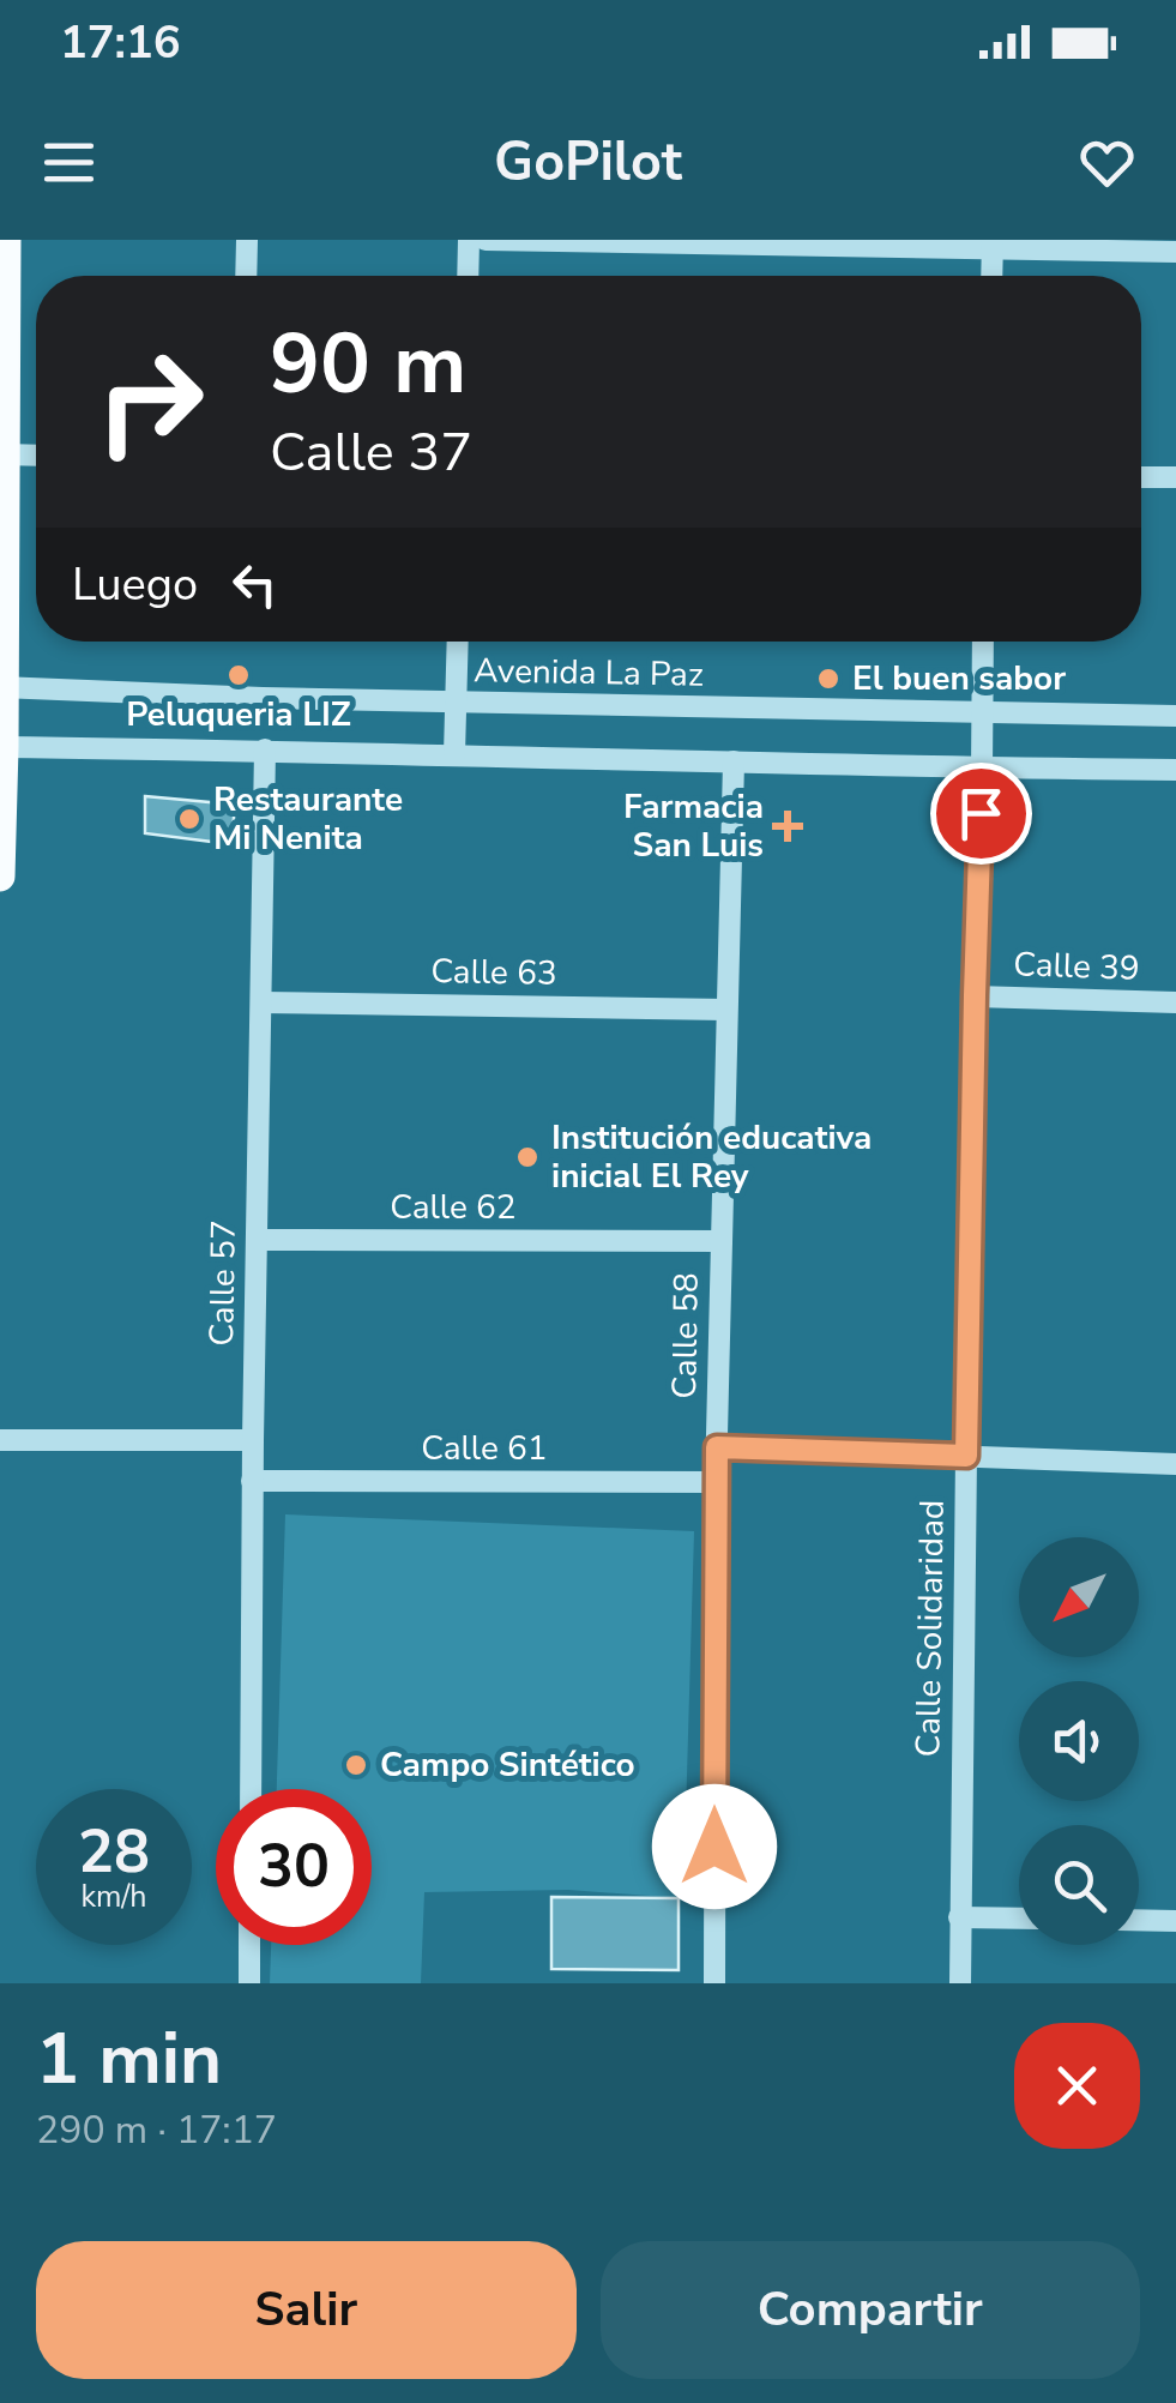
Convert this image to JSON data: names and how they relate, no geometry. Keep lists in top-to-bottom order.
{
  "streets": {
    "street": [
      "Avenida La Paz",
      "Calle 39",
      "Calle 63",
      "Calle 62",
      "Calle 57",
      "Calle 58",
      "Calle 61",
      "Calle Solidaridad"
    ]
  },
  "crossings": [
    ["Avenida La Paz", "Calle Solidaridad"],
    ["Calle 39", "Calle Solidaridad"],
    ["Calle 63", "Calle 57"],
    ["Calle 63", "Calle 58"],
    ["Calle 62", "Calle 57"],
    ["Calle 62", "Calle 58"],
    ["Calle 57", "Calle 61"],
    ["Calle 58", "Calle 61"]
  ],
  "places": {
    "other": [
      "Peluqueria LIZ",
      "El buen sabor",
      "Restaurante Mi Nenita",
      "Institución educativa inicial El Rey",
      "Campo Sintético"
    ],
    "health": ["Farmacia San Luis"]
  },
  "north": "bottom left",
  "page": {
    "status": "17:16",
    "header": "GoPilot",
    "turn": ["90 m", "Calle 37"],
    "then": "Luego",
    "speed": "28 km/h",
    "limit": "30",
    "heading": ["1 min", "290 m · 17:17"],
    "buttons": ["Salir", "Compartir"]
  }
}
